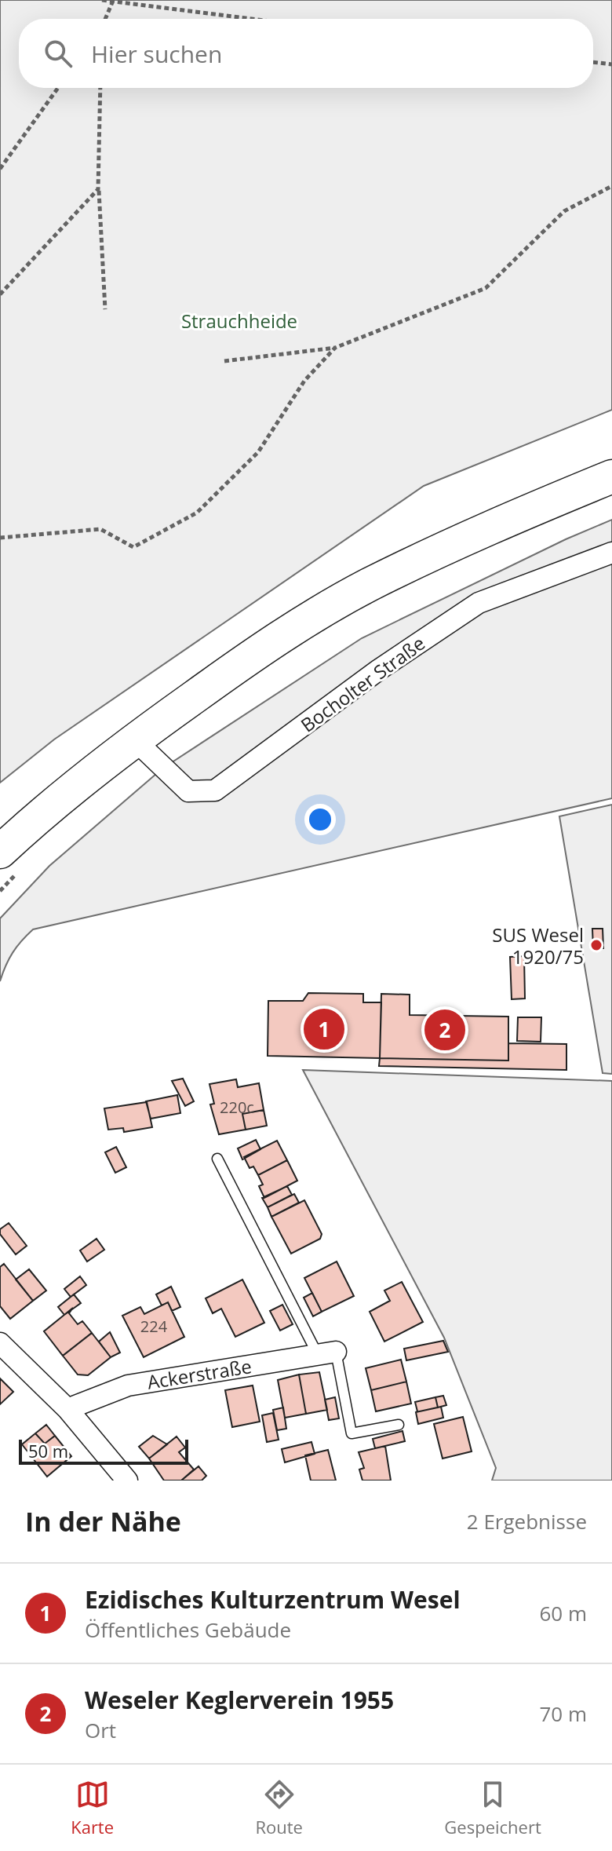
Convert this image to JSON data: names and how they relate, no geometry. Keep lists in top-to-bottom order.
{
  "streets": {
    "street": ["Bocholter Straße", "Ackerstraße"]
  },
  "parks": ["Strauchheide"],
  "places": ["SUS Wesel 1920/75"],
  "house_numbers": ["220c", "224"],
  "scale_bar": "50 m",
  "page": {
    "search": "Hier suchen",
    "pins": ["1", "2"],
    "scale": "50 m",
    "heading": ["In der Nähe", "2 Ergebnisse"],
    "list": [
      {
        "mark": "1",
        "name": "Ezidisches Kulturzentrum Wesel",
        "note": "Öffentliches Gebäude",
        "value": "60 m"
      },
      {
        "mark": "2",
        "name": "Weseler Keglerverein 1955",
        "note": "Ort",
        "value": "70 m"
      }
    ],
    "nav": ["Karte", "Route", "Gespeichert"]
  }
}
